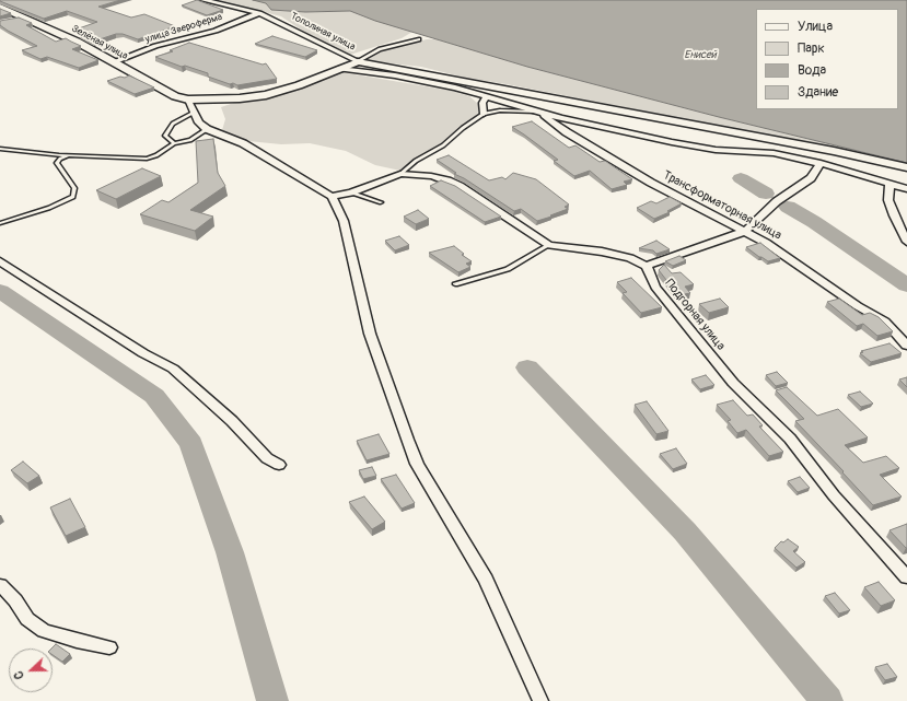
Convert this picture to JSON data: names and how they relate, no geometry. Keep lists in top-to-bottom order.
{
  "streets": {
    "street": [
      "улица Звероферма",
      "Тополиная улица",
      "Зелёная улица",
      "Трансформаторная улица",
      "Подгорная улица"
    ]
  },
  "crossings": [
    ["улица Звероферма", "Тополиная улица"],
    ["улица Звероферма", "Зелёная улица"]
  ],
  "water": ["Енисей"],
  "legend": [
    "Улица",
    "Парк",
    "Вода",
    "Здание"
  ],
  "north": "left"
}
